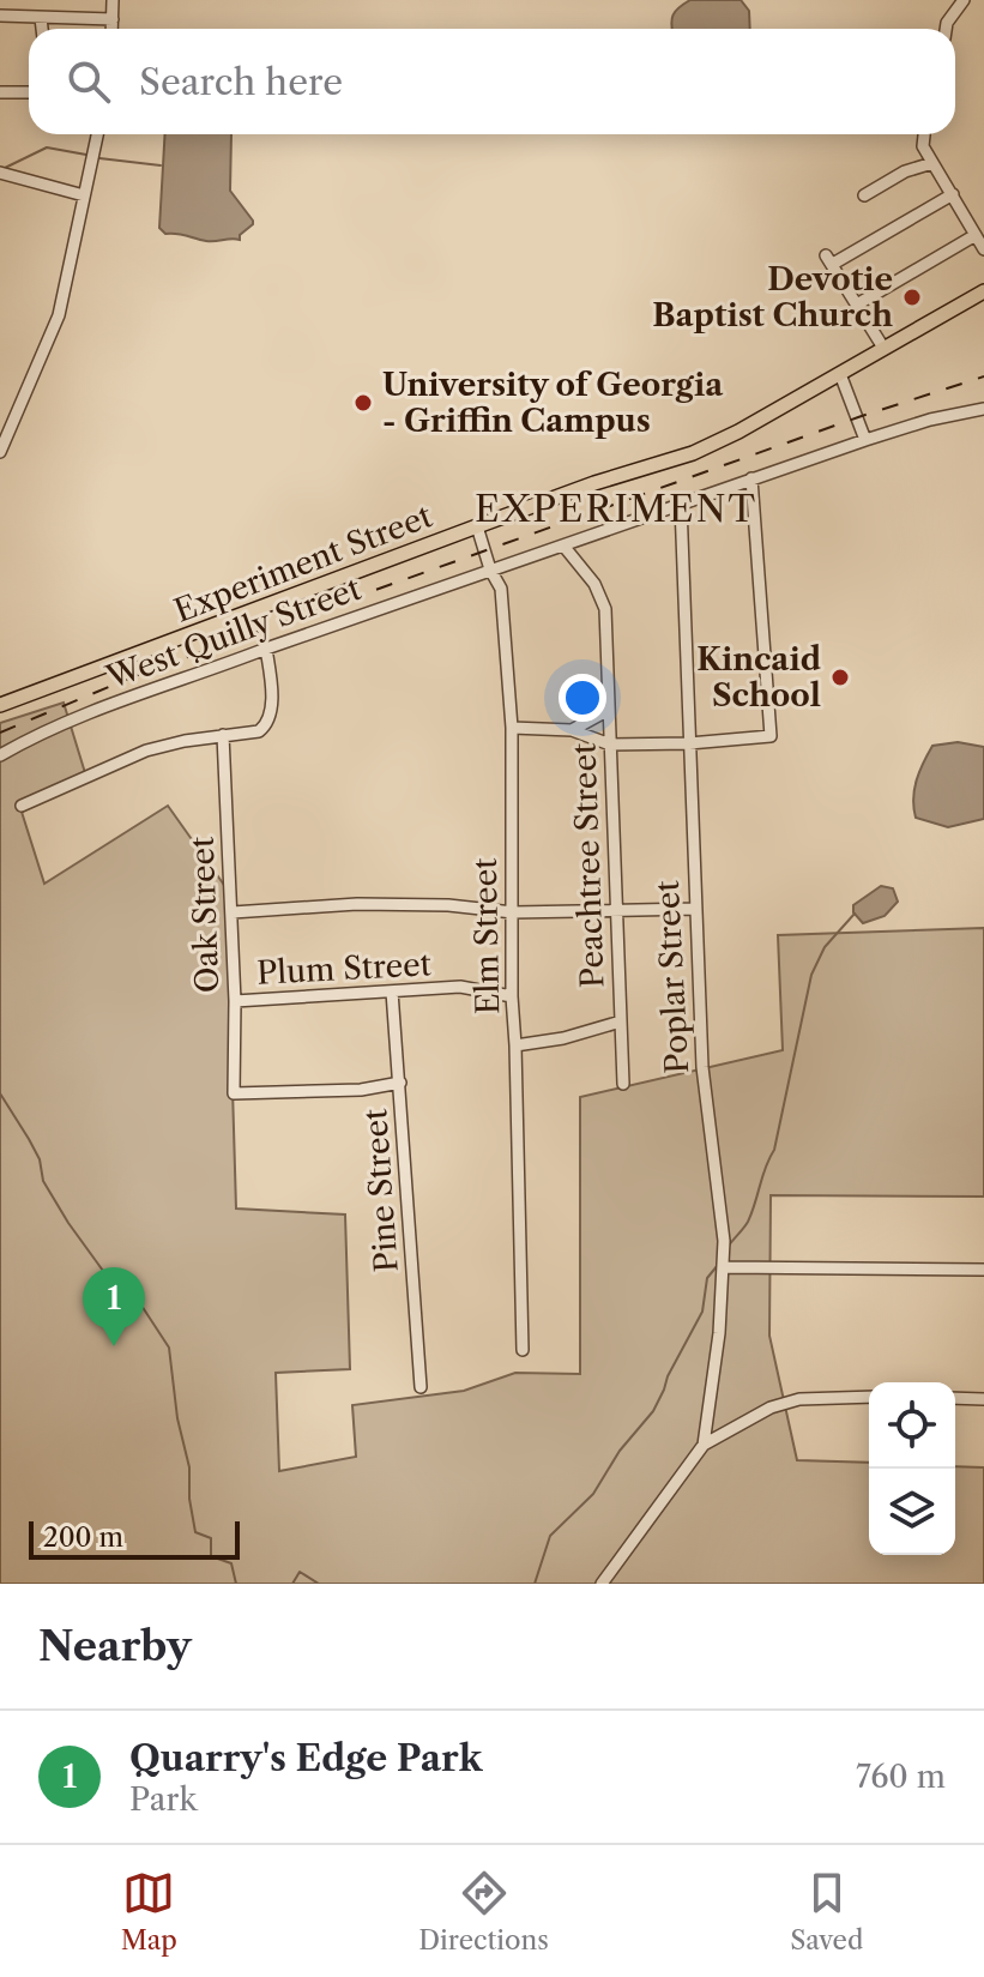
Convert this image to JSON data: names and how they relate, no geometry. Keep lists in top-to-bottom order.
{
  "streets": {
    "main road": ["Experiment Street"],
    "street": [
      "West Quilly Street",
      "Peachtree Street",
      "Oak Street",
      "Elm Street",
      "Plum Street",
      "Poplar Street",
      "Pine Street"
    ]
  },
  "crossings": [
    ["Experiment Street", "Elm Street"],
    ["West Quilly Street", "Peachtree Street"],
    ["West Quilly Street", "Elm Street"],
    ["West Quilly Street", "Poplar Street"],
    ["Oak Street", "Plum Street"],
    ["Oak Street", "Pine Street"],
    ["Elm Street", "Plum Street"],
    ["Plum Street", "Pine Street"]
  ],
  "districts": ["EXPERIMENT"],
  "places": ["Devotie Baptist Church", "University of Georgia - Griffin Campus", "Kincaid School"],
  "scale_bar": "200 m",
  "page": {
    "search": "Search here",
    "pins": "1",
    "scale": "200 m",
    "heading": "Nearby",
    "list": [
      {
        "mark": "1",
        "name": "Quarry's Edge Park",
        "note": "Park",
        "value": "760 m"
      }
    ],
    "nav": ["Map", "Directions", "Saved"]
  }
}
